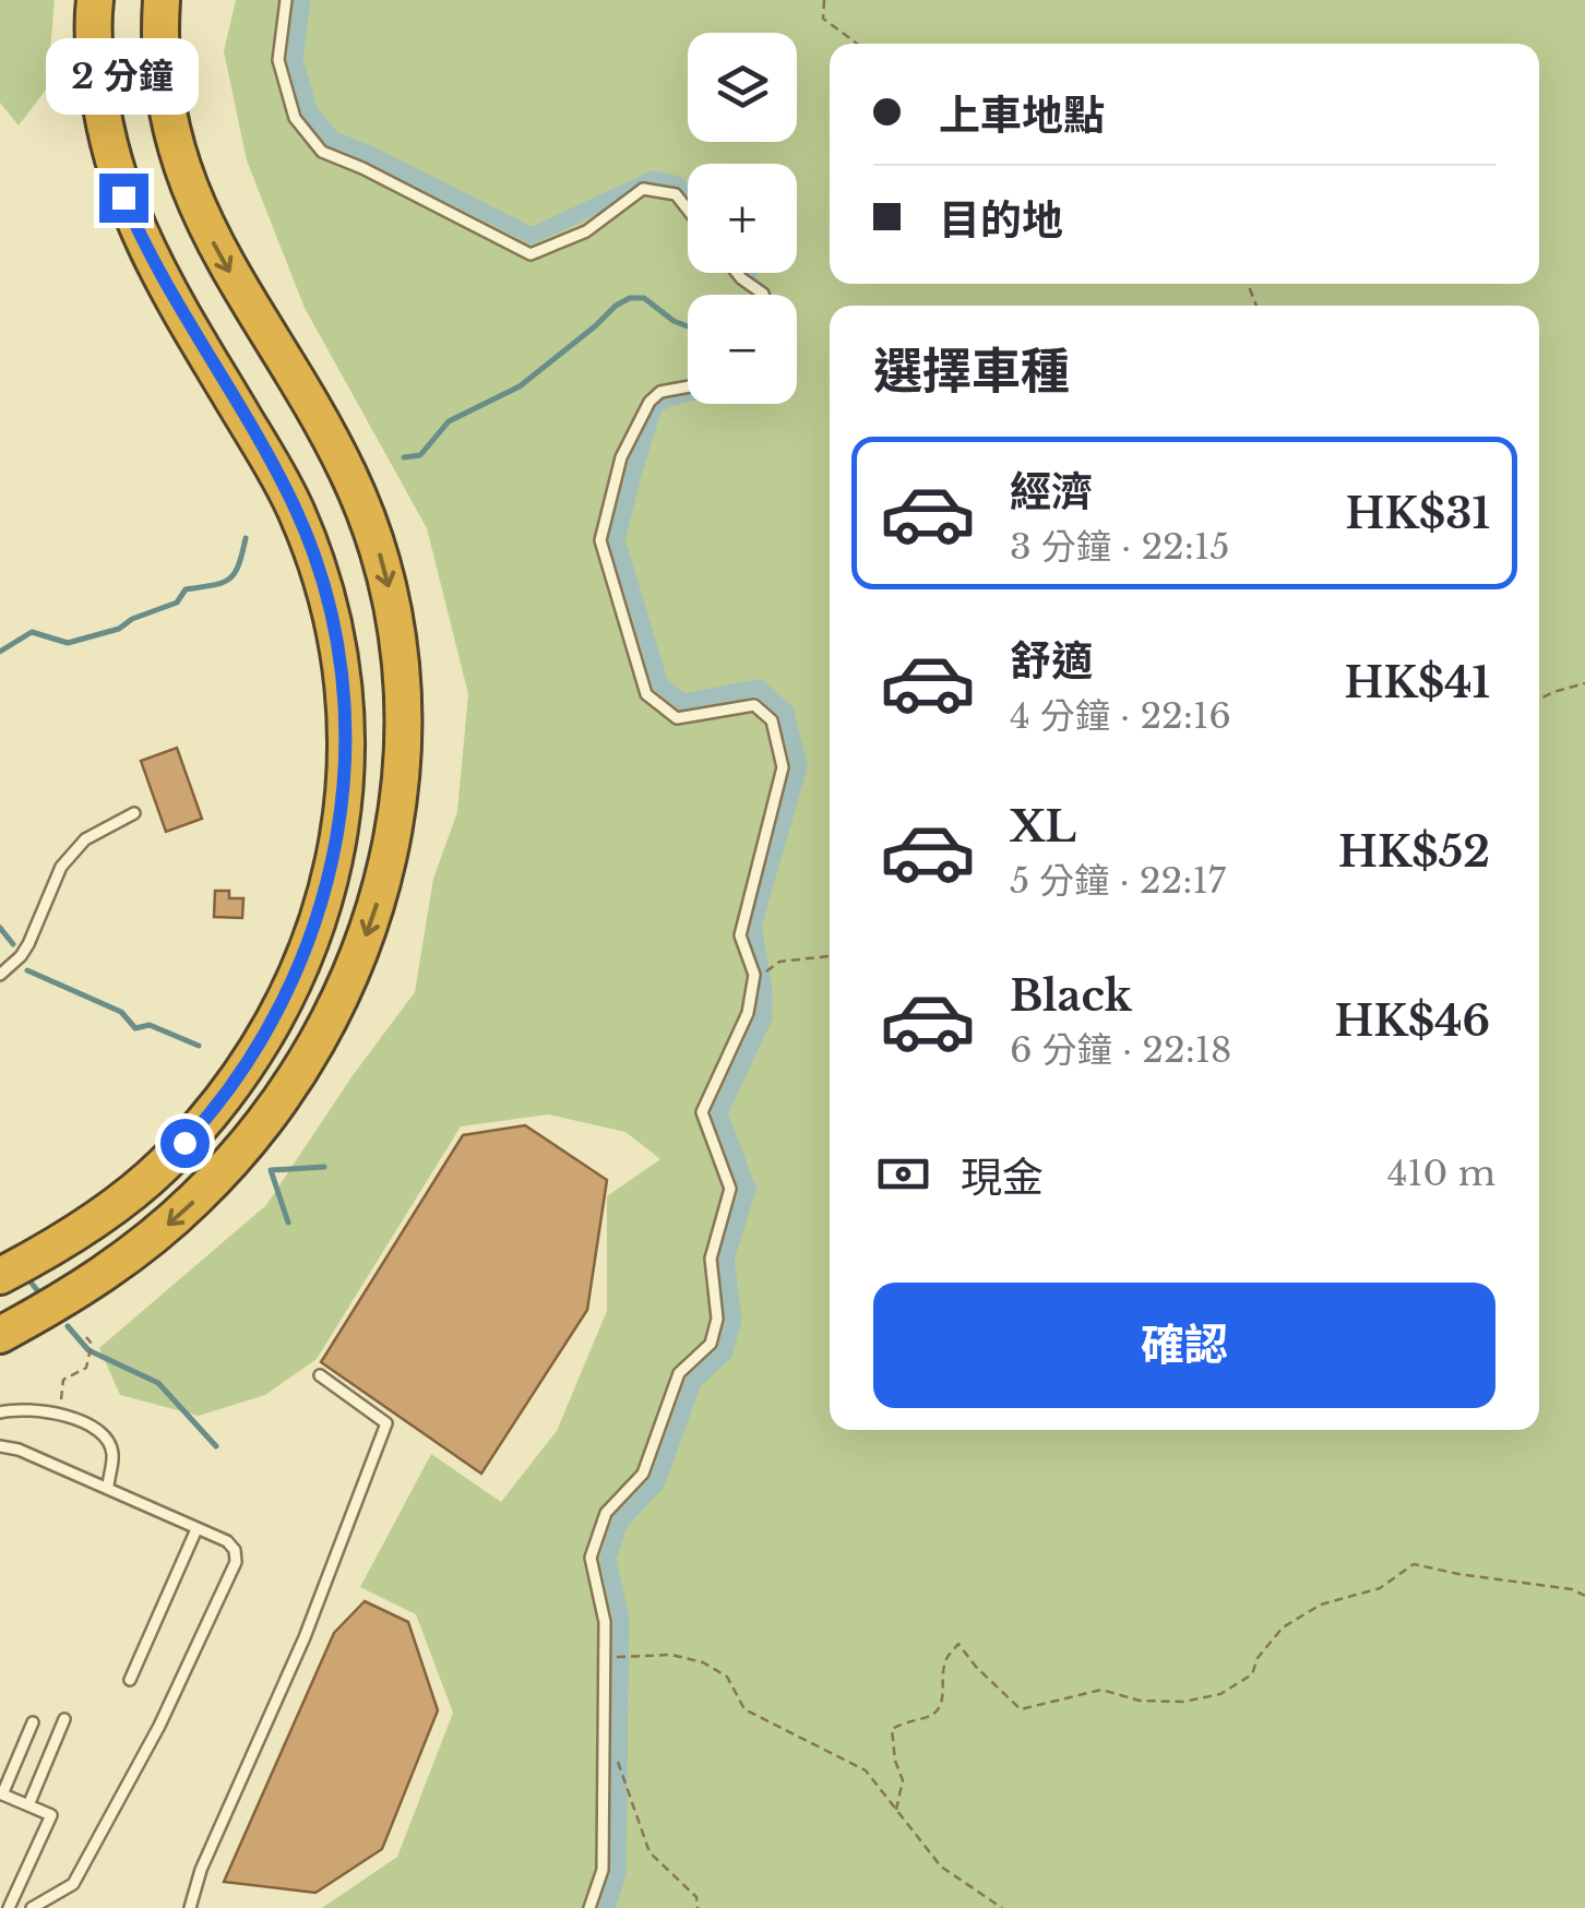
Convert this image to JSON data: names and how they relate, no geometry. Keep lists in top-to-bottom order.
{
  "page": {
    "map_buttons": ["+", "−"],
    "bubble": "2 分鐘",
    "banner": ["上車地點", "目的地"],
    "heading": "選擇車種",
    "list": [
      {
        "name": "經濟",
        "note": "3 分鐘 · 22:15",
        "value": "HK$31"
      },
      {
        "name": "舒適",
        "note": "4 分鐘 · 22:16",
        "value": "HK$41"
      },
      {
        "name": "XL",
        "note": "5 分鐘 · 22:17",
        "value": "HK$52"
      },
      {
        "name": "Black",
        "note": "6 分鐘 · 22:18",
        "value": "HK$46"
      }
    ],
    "pay": ["現金", "410 m"],
    "buttons": "確認"
  }
}
